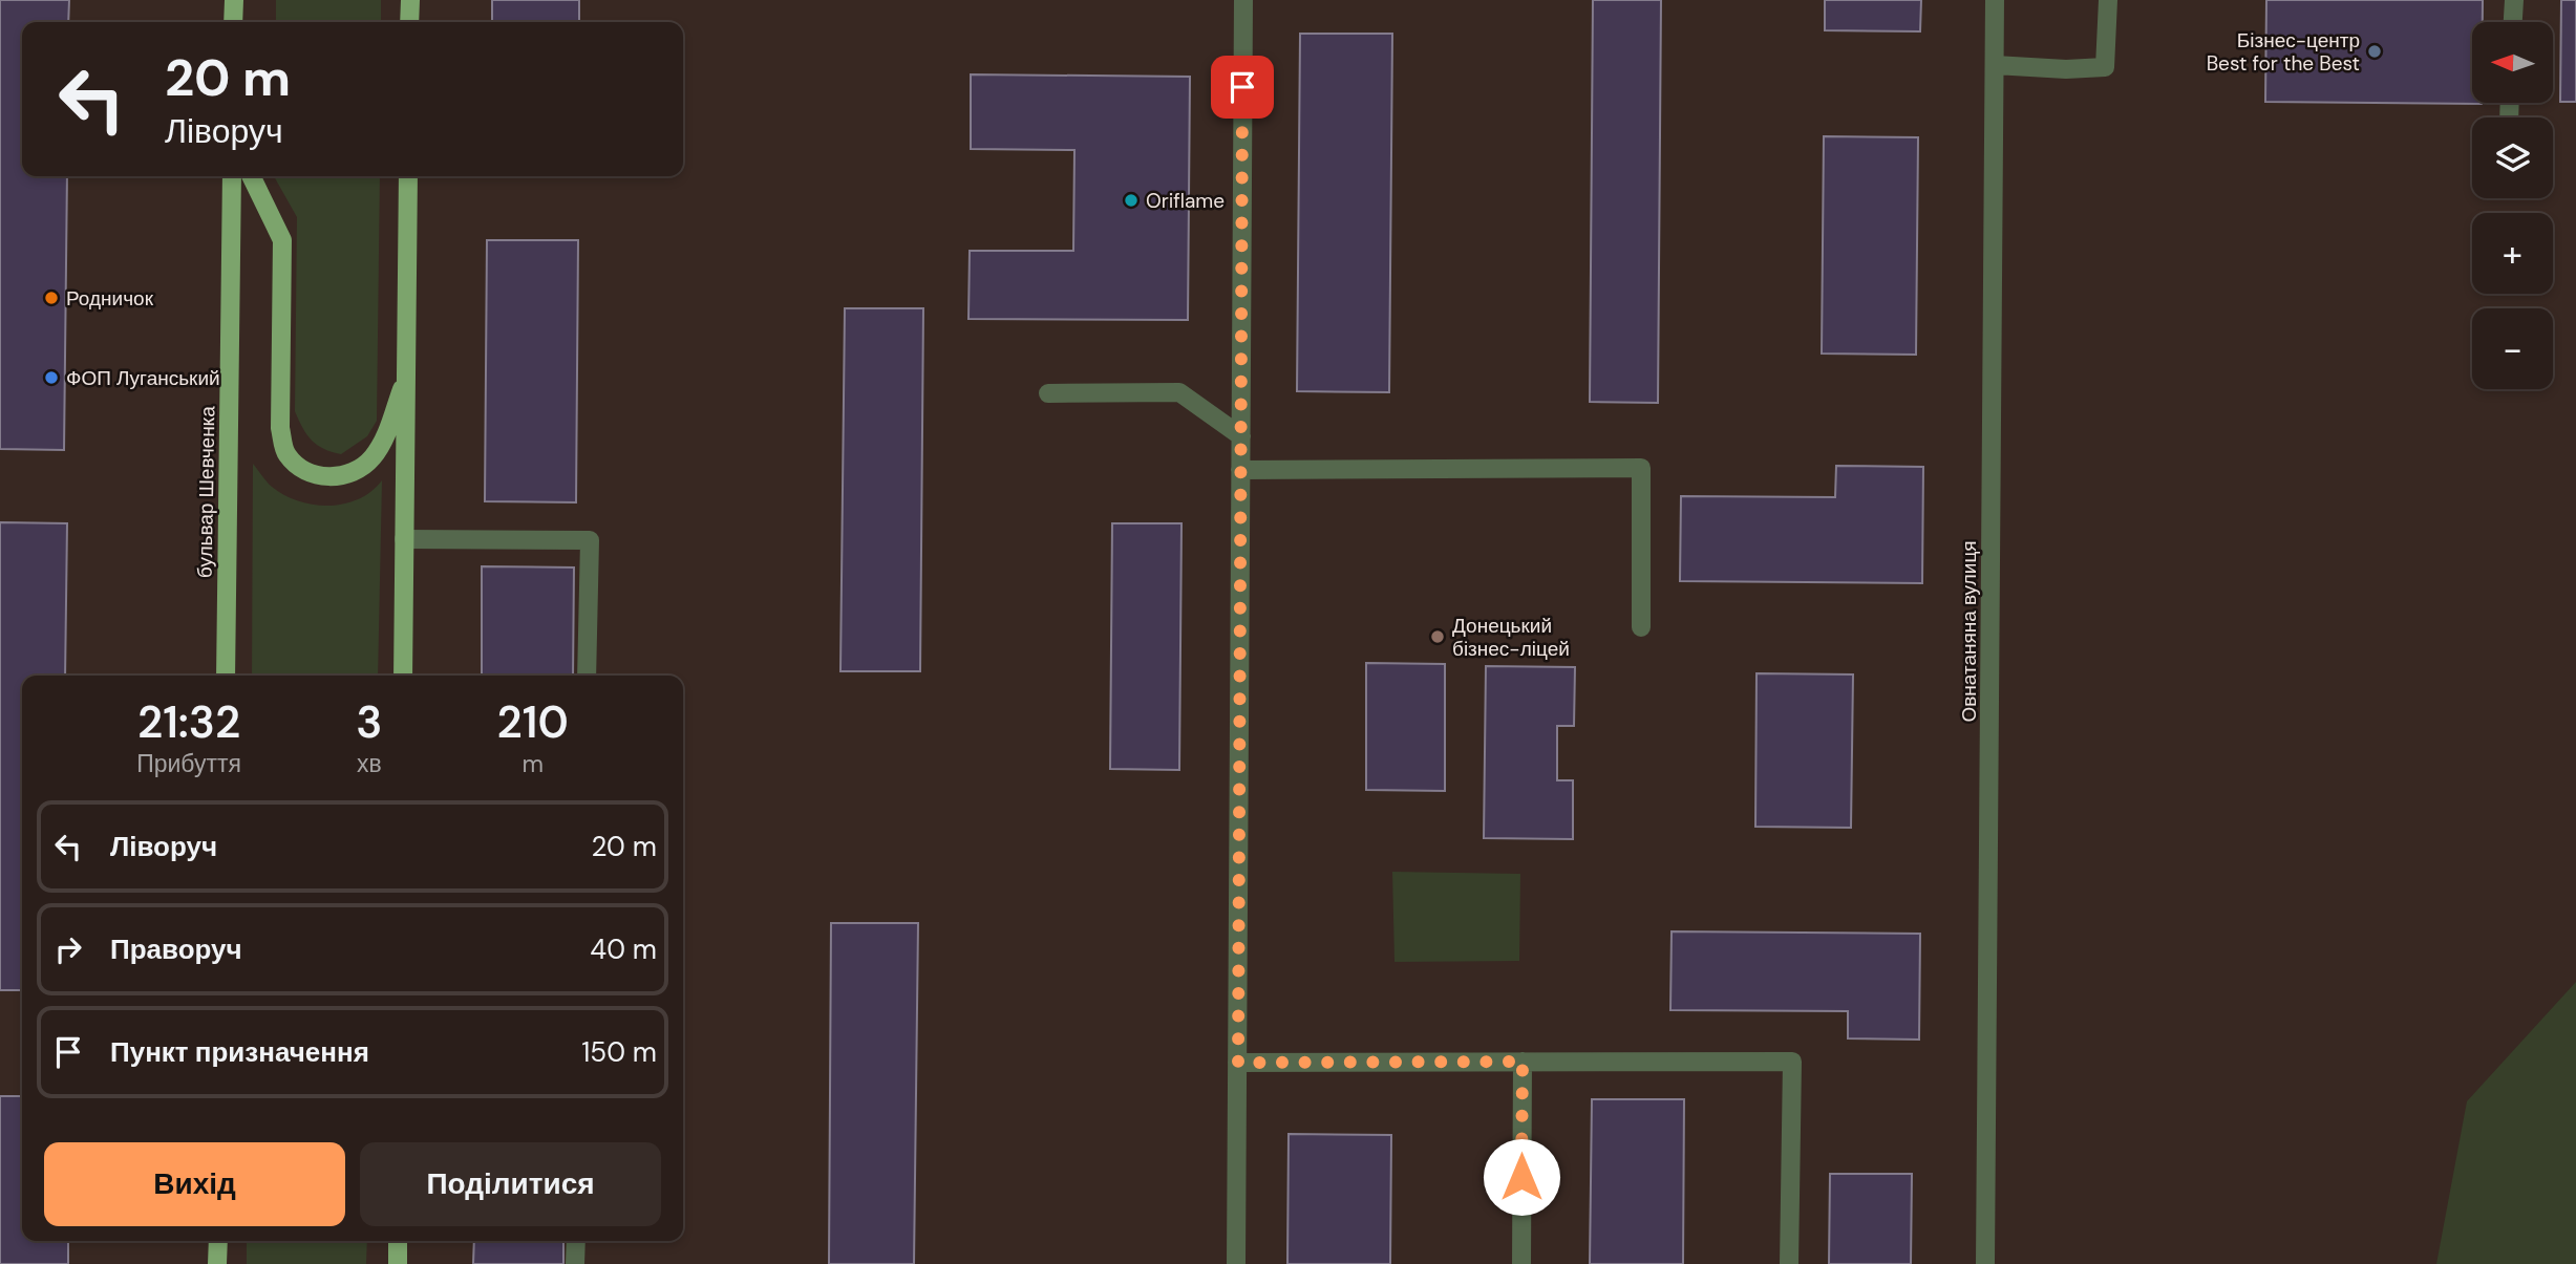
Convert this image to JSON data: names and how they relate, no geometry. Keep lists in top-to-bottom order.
{
  "streets": {
    "main road": ["бульвар Шевченка"],
    "street": ["Овнатаняна вулиця"]
  },
  "places": [
    "Бізнес-центр Best for the Best",
    "Oriflame",
    "Родничок",
    "ФОП Луганський",
    "Донецький бізнес-ліцей"
  ],
  "north": "left",
  "page": {
    "map_buttons": ["+", "−"],
    "turn": ["20 m", "Ліворуч"],
    "eta": [
      "21:32",
      "Прибуття",
      "3",
      "хв",
      "210",
      "m"
    ],
    "list": [
      {
        "name": "Ліворуч",
        "value": "20 m"
      },
      {
        "name": "Праворуч",
        "value": "40 m"
      },
      {
        "name": "Пункт призначення",
        "value": "150 m"
      }
    ],
    "buttons": ["Вихід", "Поділитися"]
  }
}
